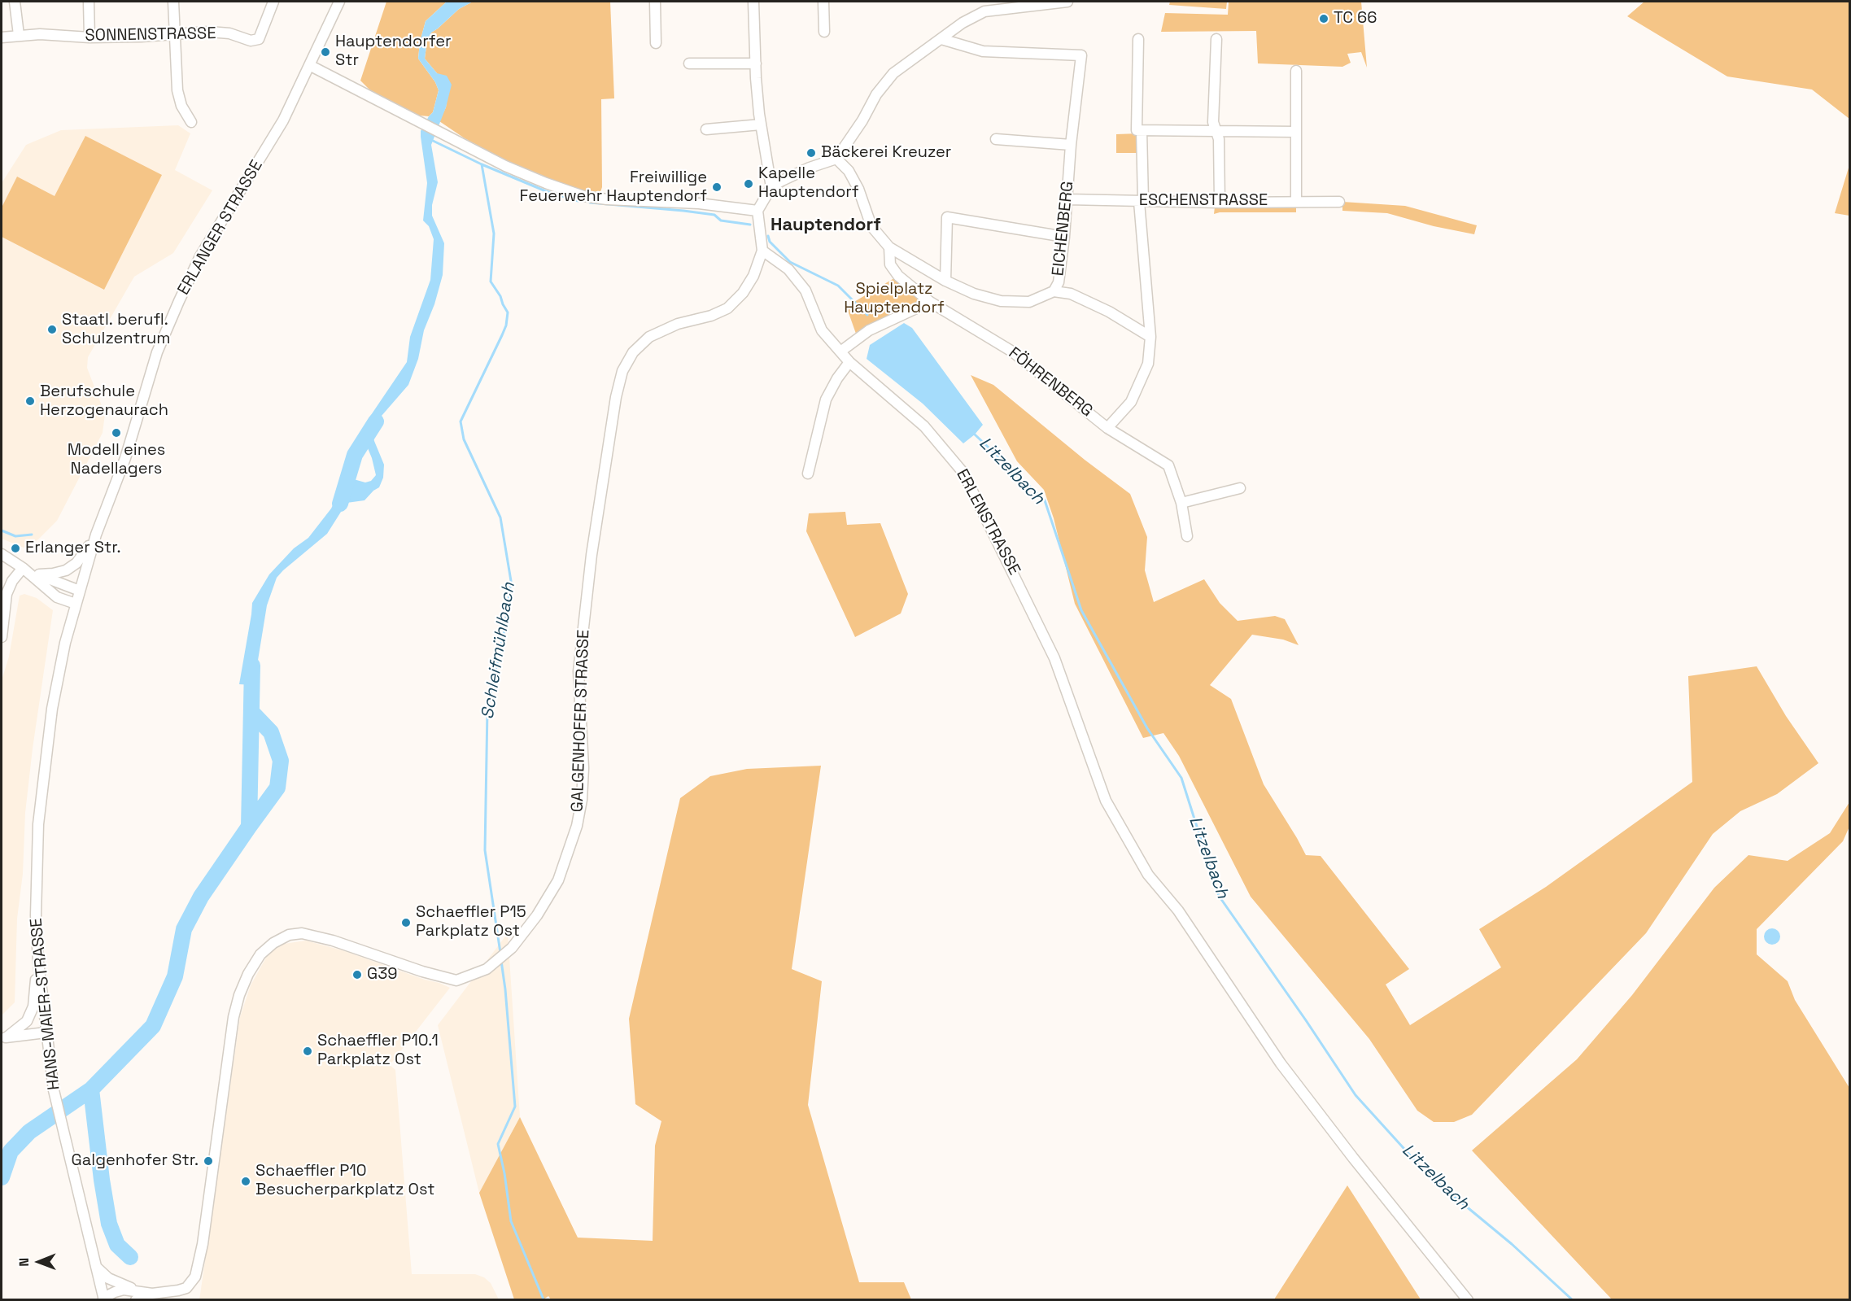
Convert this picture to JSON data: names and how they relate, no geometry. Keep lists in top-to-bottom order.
{
  "streets": {
    "street": [
      "SONNENSTRASSE",
      "ESCHENSTRASSE",
      "ERLANGER STRASSE",
      "EICHENBERG",
      "FÖHRENBERG",
      "ERLENSTRASSE",
      "GALGENHOFER STRASSE",
      "HANS-MAIER-STRASSE"
    ]
  },
  "crossings": [
    ["ESCHENSTRASSE", "EICHENBERG"],
    ["ERLANGER STRASSE", "HANS-MAIER-STRASSE"],
    ["EICHENBERG", "FÖHRENBERG"],
    ["ERLENSTRASSE", "GALGENHOFER STRASSE"],
    ["GALGENHOFER STRASSE", "HANS-MAIER-STRASSE"]
  ],
  "districts": ["Hauptendorf"],
  "water": ["Litzelbach", "Schleifmühlbach"],
  "parks": ["Spielplatz Hauptendorf"],
  "places": [
    "TC 66",
    "Hauptendorfer Str",
    "Bäckerei Kreuzer",
    "Kapelle Hauptendorf",
    "Freiwillige Feuerwehr Hauptendorf",
    "Staatl. berufl. Schulzentrum",
    "Berufschule Herzogenaurach",
    "Modell eines Nadellagers",
    "Erlanger Str.",
    "Schaeffler P15 Parkplatz Ost",
    "G39",
    "Schaeffler P10.1 Parkplatz Ost",
    "Galgenhofer Str.",
    "Schaeffler P10 Besucherparkplatz Ost"
  ],
  "north": "left"
}
